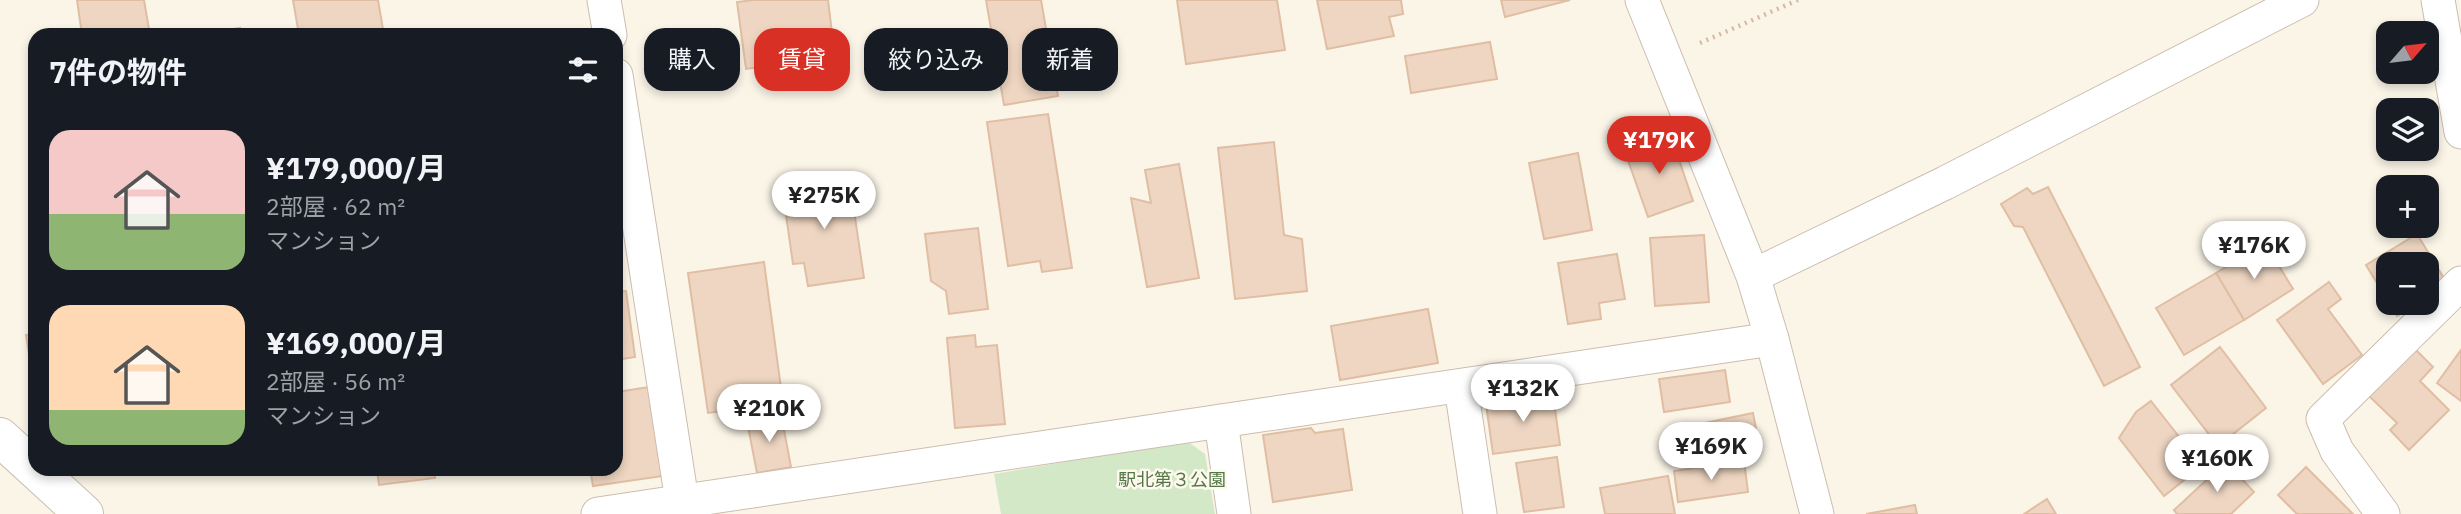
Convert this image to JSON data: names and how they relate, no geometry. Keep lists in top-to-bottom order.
{
  "parks": ["駅北第３公園"],
  "north": "top right",
  "page": {
    "map_buttons": ["+", "−"],
    "chip": [
      "購入",
      "賃貸",
      "絞り込み",
      "新着"
    ],
    "heading": "7件の物件",
    "list": [
      {
        "name": "¥179,000/月",
        "note": "2部屋 · 62 m² · マンション"
      },
      {
        "name": "¥169,000/月",
        "note": "2部屋 · 56 m² · マンション"
      }
    ],
    "price": [
      "¥179K",
      "¥275K",
      "¥176K",
      "¥132K",
      "¥210K",
      "¥169K",
      "¥160K"
    ]
  }
}
